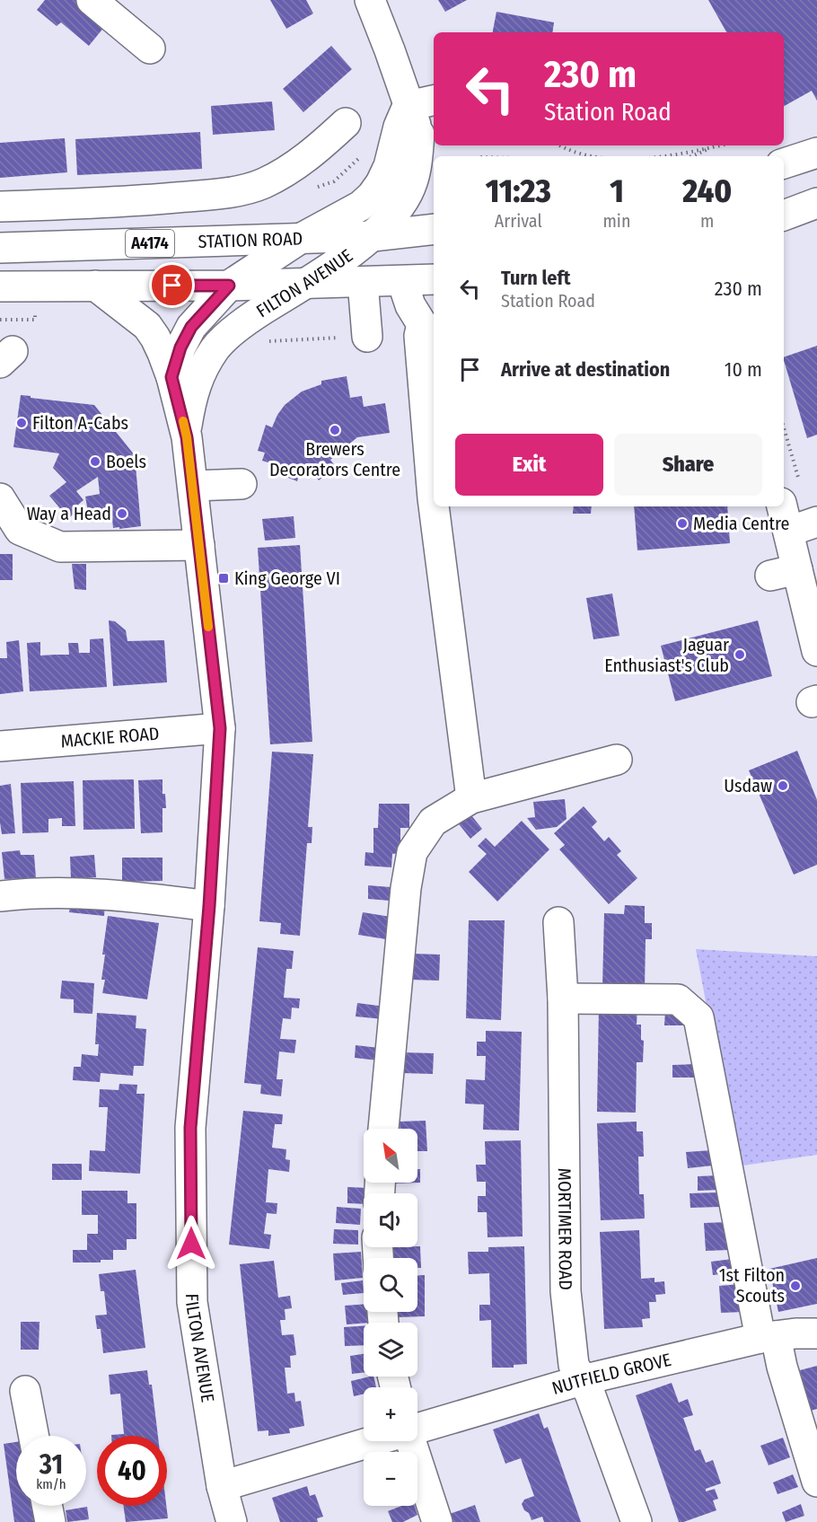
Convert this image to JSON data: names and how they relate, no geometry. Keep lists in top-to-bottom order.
{
  "streets": {
    "street": [
      "STATION ROAD",
      "A4174",
      "FILTON AVENUE",
      "MACKIE ROAD",
      "MORTIMER ROAD",
      "NUTFIELD GROVE"
    ]
  },
  "crossings": [
    ["STATION ROAD", "FILTON AVENUE"],
    ["FILTON AVENUE", "MACKIE ROAD"],
    ["FILTON AVENUE", "NUTFIELD GROVE"],
    ["MORTIMER ROAD", "NUTFIELD GROVE"]
  ],
  "places": {
    "other": [
      "Filton A-Cabs",
      "Brewers Decorators Centre",
      "Boels",
      "Way a Head",
      "Media Centre",
      "Jaguar Enthusiast's Club",
      "Usdaw",
      "1st Filton Scouts"
    ],
    "transit": ["King George VI"]
  },
  "north": "top left",
  "page": {
    "turn": ["230 m", "Station Road"],
    "eta": [
      "11:23",
      "Arrival",
      "1",
      "min",
      "240",
      "m"
    ],
    "list": [
      {
        "name": "Turn left",
        "note": "Station Road",
        "value": "230 m"
      },
      {
        "name": "Arrive at destination",
        "value": "10 m"
      }
    ],
    "buttons": ["Exit", "Share"],
    "map_buttons": ["+", "−"],
    "speed": "31 km/h",
    "limit": "40"
  }
}
